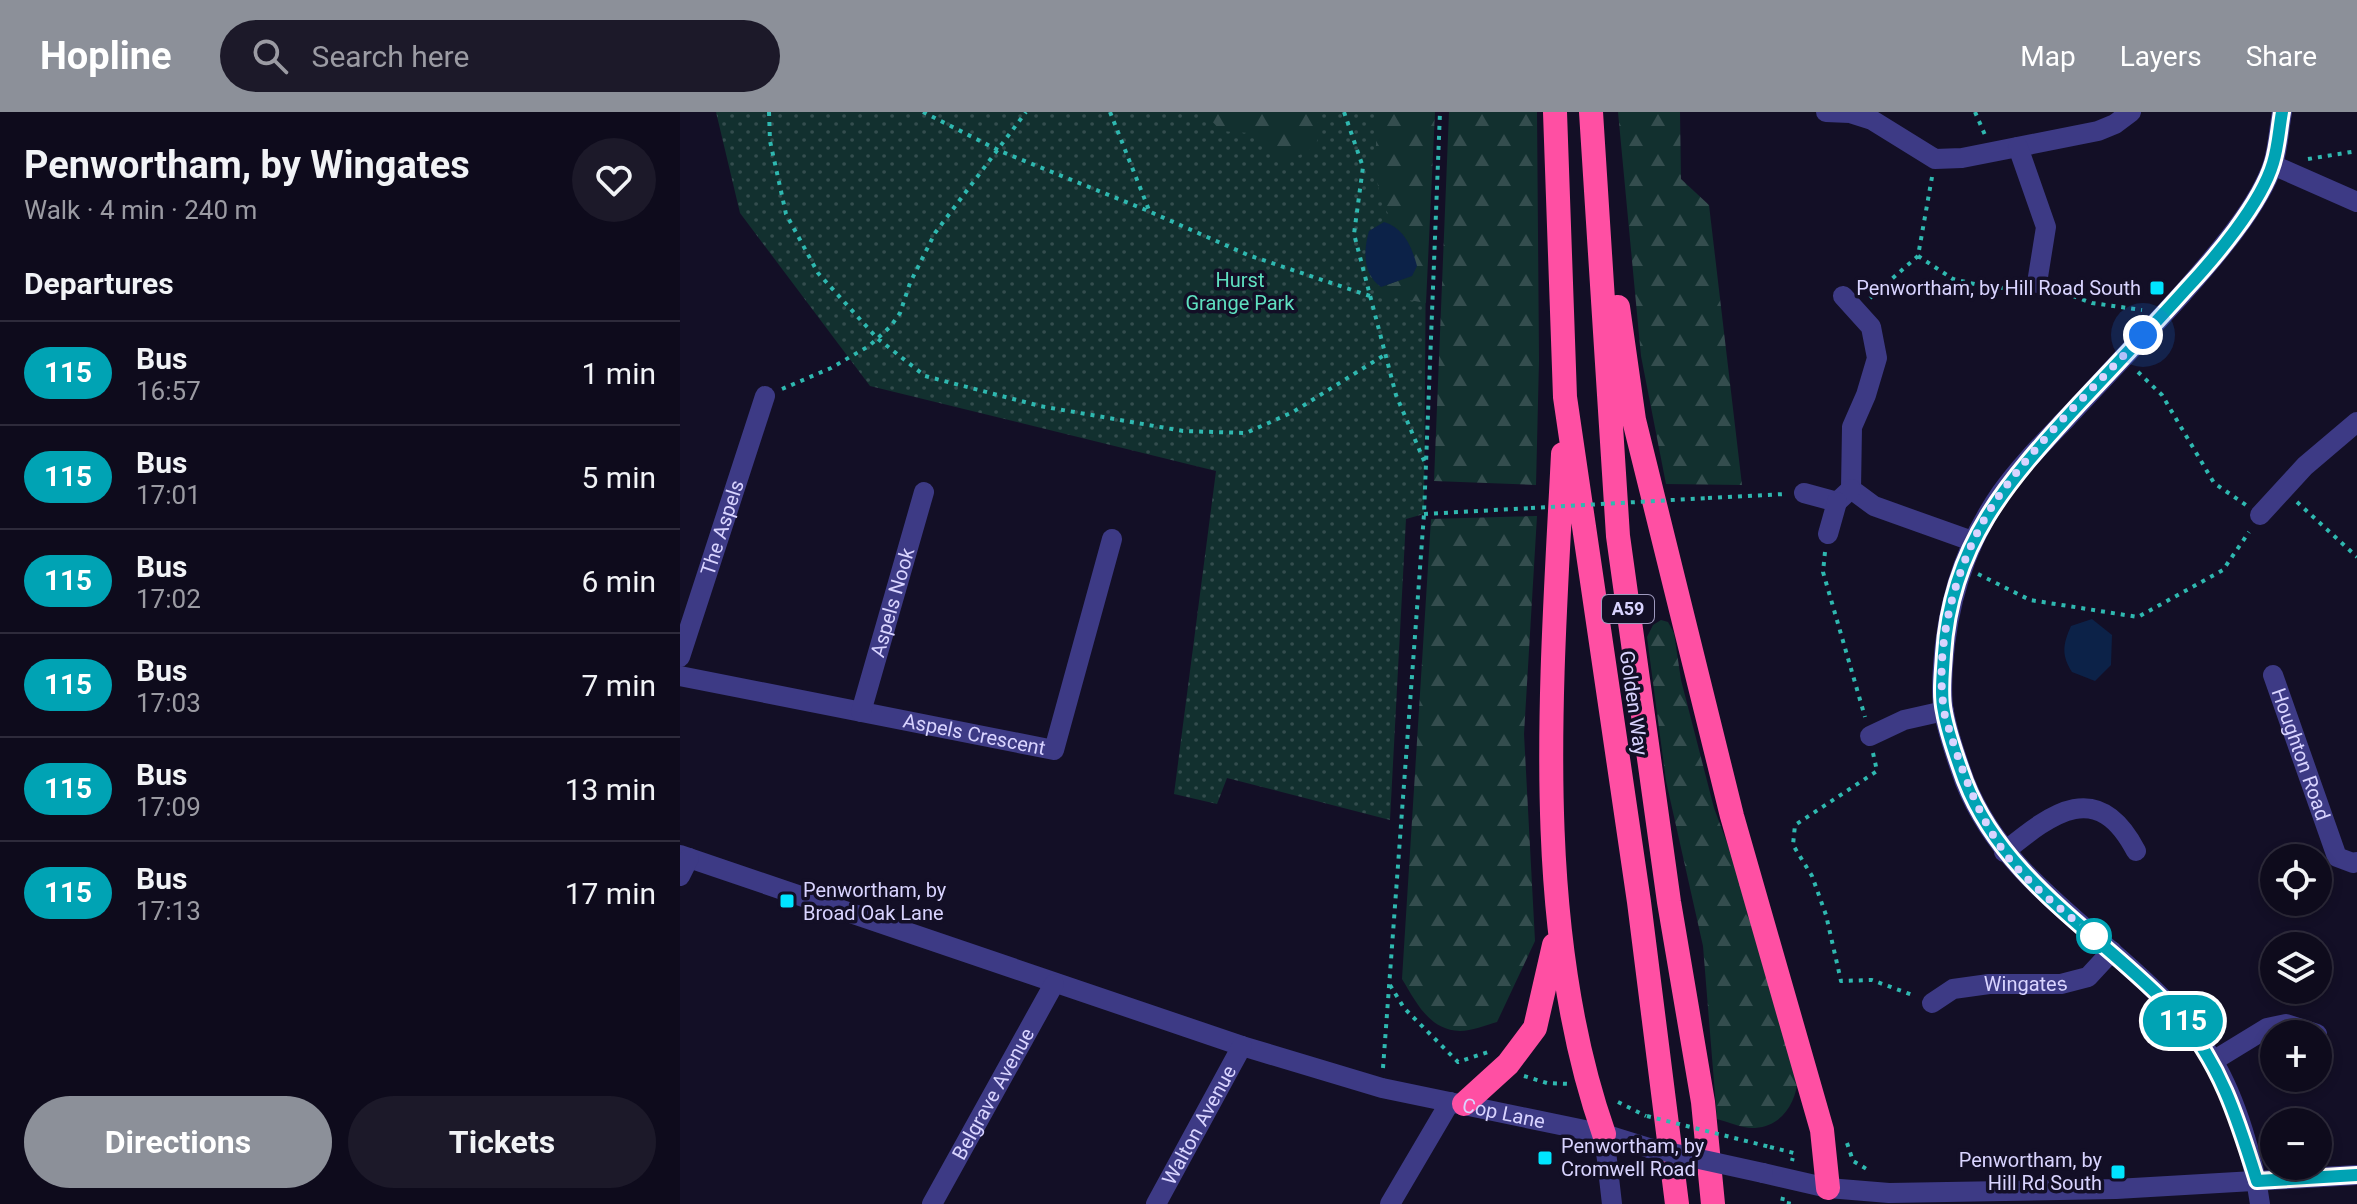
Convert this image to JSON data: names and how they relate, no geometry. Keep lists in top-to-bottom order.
{
  "streets": {
    "highway": ["A59", "Golden Way"],
    "street": [
      "The Aspels",
      "Aspels Nook",
      "Aspels Crescent",
      "Houghton Road",
      "Wingates",
      "Belgrave Avenue",
      "Cop Lane",
      "Walton Avenue"
    ]
  },
  "crossings": [
    ["Aspels Nook", "Aspels Crescent"],
    ["Belgrave Avenue", "Cop Lane"],
    ["Cop Lane", "Walton Avenue"]
  ],
  "parks": ["Hurst Grange Park"],
  "places": {
    "transit": [
      "Penwortham, by Hill Road South",
      "Penwortham, by Broad Oak Lane",
      "Penwortham, by Cromwell Road",
      "Penwortham, by Hill Rd South"
    ]
  },
  "lines": ["bus line 115"],
  "page": {
    "header": "Hopline",
    "search": "Search here",
    "nav": ["Map", "Layers", "Share"],
    "heading": [
      ["Penwortham, by Wingates", "Walk · 4 min · 240 m"],
      "Departures"
    ],
    "on_map": "115",
    "list": [
      {
        "mark": "115",
        "name": "Bus",
        "note": "16:57",
        "value": "1 min"
      },
      {
        "mark": "115",
        "name": "Bus",
        "note": "17:01",
        "value": "5 min"
      },
      {
        "mark": "115",
        "name": "Bus",
        "note": "17:02",
        "value": "6 min"
      },
      {
        "mark": "115",
        "name": "Bus",
        "note": "17:03",
        "value": "7 min"
      },
      {
        "mark": "115",
        "name": "Bus",
        "note": "17:09",
        "value": "13 min"
      },
      {
        "mark": "115",
        "name": "Bus",
        "note": "17:13",
        "value": "17 min"
      }
    ],
    "map_buttons": ["+", "−"],
    "buttons": ["Directions", "Tickets"]
  }
}
